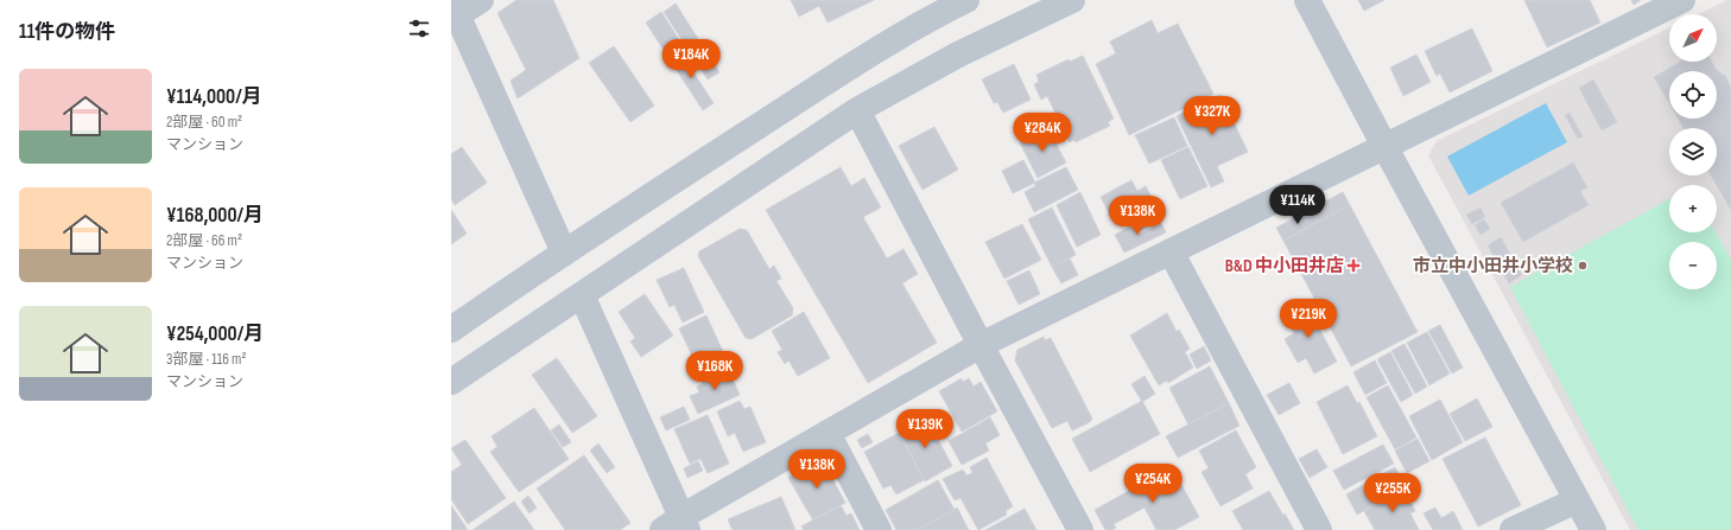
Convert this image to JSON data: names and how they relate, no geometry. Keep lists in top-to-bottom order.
{
  "places": {
    "health": ["B&D 中小田井店"],
    "other": ["市立中小田井小学校"]
  },
  "north": "top right",
  "page": {
    "heading": "11件の物件",
    "map_buttons": ["+", "−"],
    "price": [
      "¥184K",
      "¥327K",
      "¥284K",
      "¥114K",
      "¥138K",
      "¥219K",
      "¥168K",
      "¥139K",
      "¥138K",
      "¥254K",
      "¥255K"
    ],
    "list": [
      {
        "name": "¥114,000/月",
        "note": "2部屋 · 60 m² · マンション"
      },
      {
        "name": "¥168,000/月",
        "note": "2部屋 · 66 m² · マンション"
      },
      {
        "name": "¥254,000/月",
        "note": "3部屋 · 116 m² · マンション"
      }
    ]
  }
}
